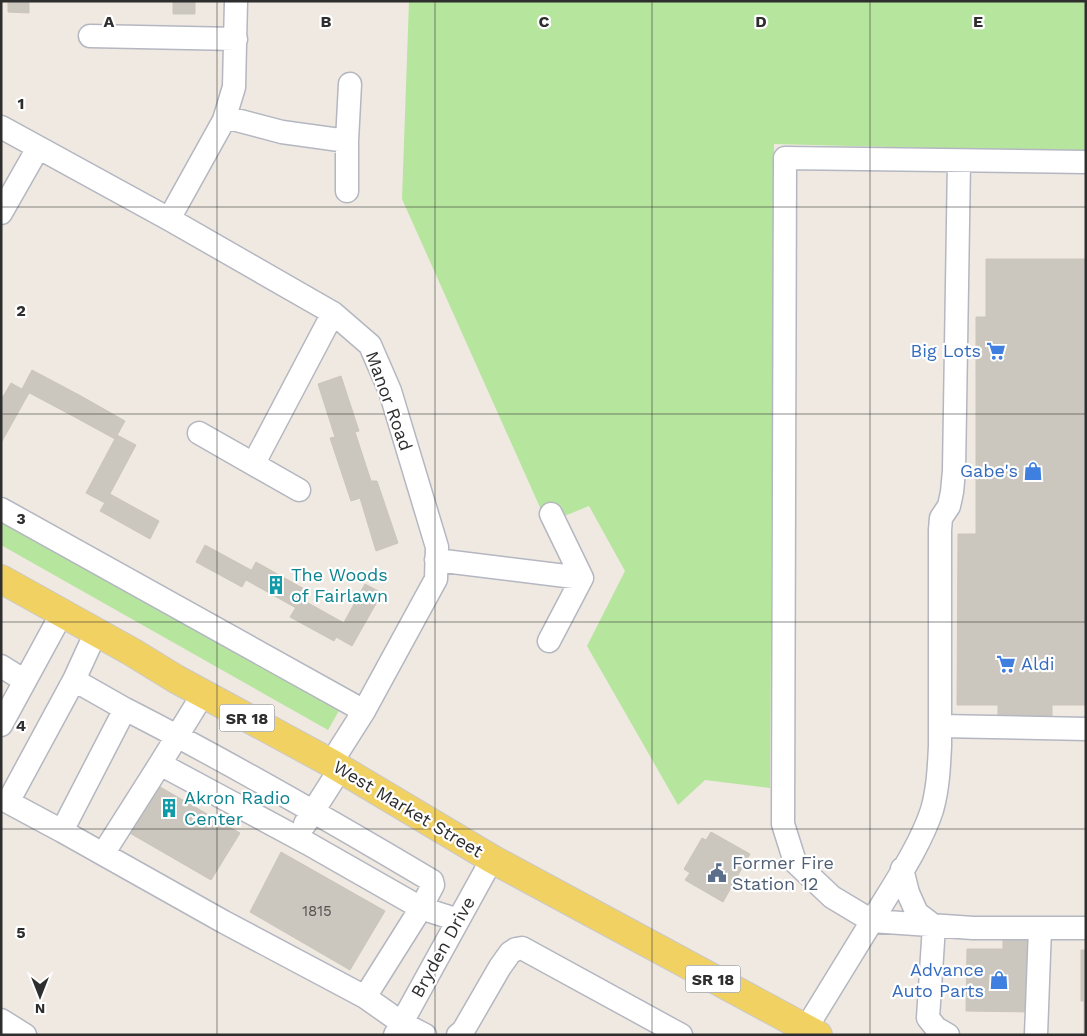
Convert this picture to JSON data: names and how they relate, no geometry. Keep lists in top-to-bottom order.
{
  "streets": {
    "main road": ["SR 18", "West Market Street"],
    "street": ["Manor Road", "Bryden Drive"]
  },
  "crossings": [
    ["Manor Road", "West Market Street"],
    ["West Market Street", "Bryden Drive"]
  ],
  "places": {
    "supermarket": ["Big Lots", "Aldi"],
    "shop": ["Gabe's", "Advance Auto Parts"],
    "building": ["The Woods of Fairlawn", "Akron Radio Center"],
    "public building": ["Former Fire Station 12"]
  },
  "house_numbers": ["1815"],
  "north": "bottom",
  "grid": {
    "columns": [
      "A",
      "B",
      "C",
      "D",
      "E"
    ],
    "rows": [
      "1",
      "2",
      "3",
      "4",
      "5"
    ]
  }
}
